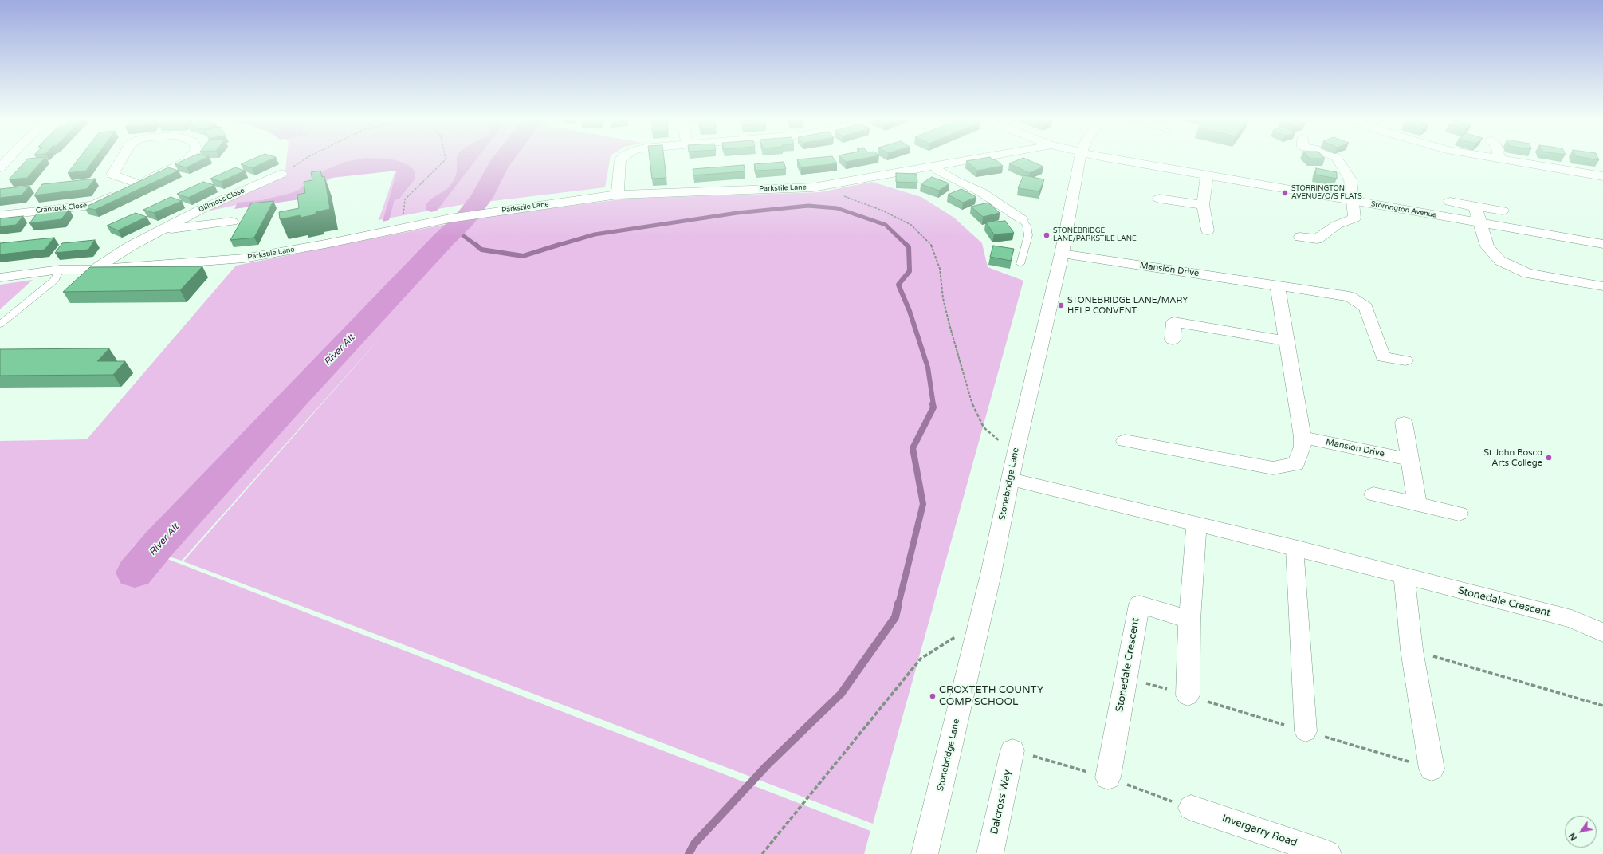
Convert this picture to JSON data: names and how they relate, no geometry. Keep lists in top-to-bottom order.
{
  "streets": {
    "street": [
      "Parkstile Lane",
      "Gillmoss Close",
      "Crantock Close",
      "Storrington Avenue",
      "Mansion Drive",
      "Stonebridge Lane",
      "Stonedale Crescent",
      "Dalcross Way",
      "Invergarry Road"
    ]
  },
  "crossings": [
    ["Parkstile Lane", "Gillmoss Close"],
    ["Mansion Drive", "Stonebridge Lane"],
    ["Stonebridge Lane", "Stonedale Crescent"]
  ],
  "water": ["River Alt"],
  "places": [
    "STORRINGTON AVENUE/O/S FLATS",
    "STONEBRIDGE LANE/PARKSTILE LANE",
    "STONEBRIDGE LANE/MARY HELP CONVENT",
    "St John Bosco Arts College",
    "CROXTETH COUNTY COMP SCHOOL"
  ],
  "north": "bottom left"
}
